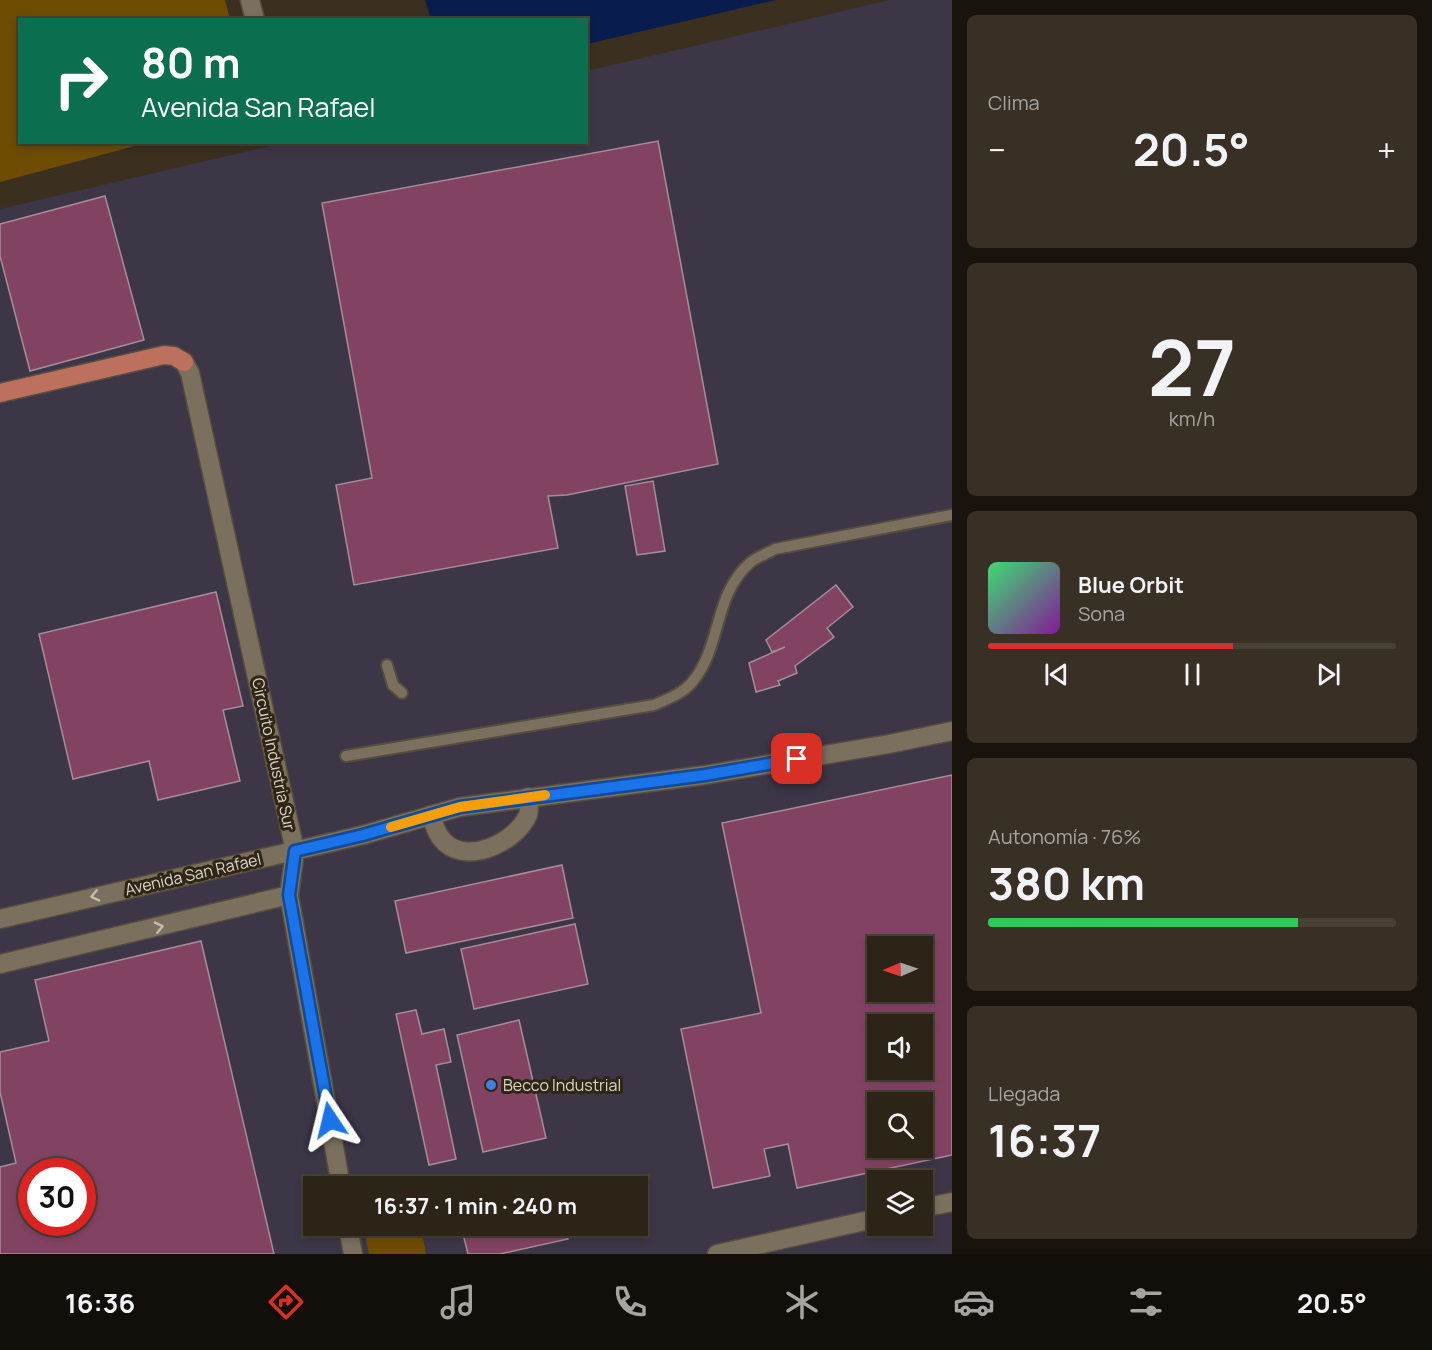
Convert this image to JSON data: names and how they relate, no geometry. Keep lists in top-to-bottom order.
{
  "streets": {
    "street": ["Circuito Industria Sur", "Avenida San Rafael"]
  },
  "crossings": [
    ["Circuito Industria Sur", "Avenida San Rafael"]
  ],
  "places": ["Becco Industrial"],
  "north": "left",
  "page": {
    "tile": [
      "Clima",
      ["27", "km/h"],
      ["Autonomía · 76%", "380 km"],
      ["Llegada", "16:37"]
    ],
    "turn": ["80 m", "Avenida San Rafael"],
    "heat": ["−", "20.5°", "+"],
    "song": ["Blue Orbit", "Sona"],
    "limit": "30",
    "trip": "16:37 · 1 min · 240 m",
    "tabs": ["16:36", "20.5°"]
  }
}
